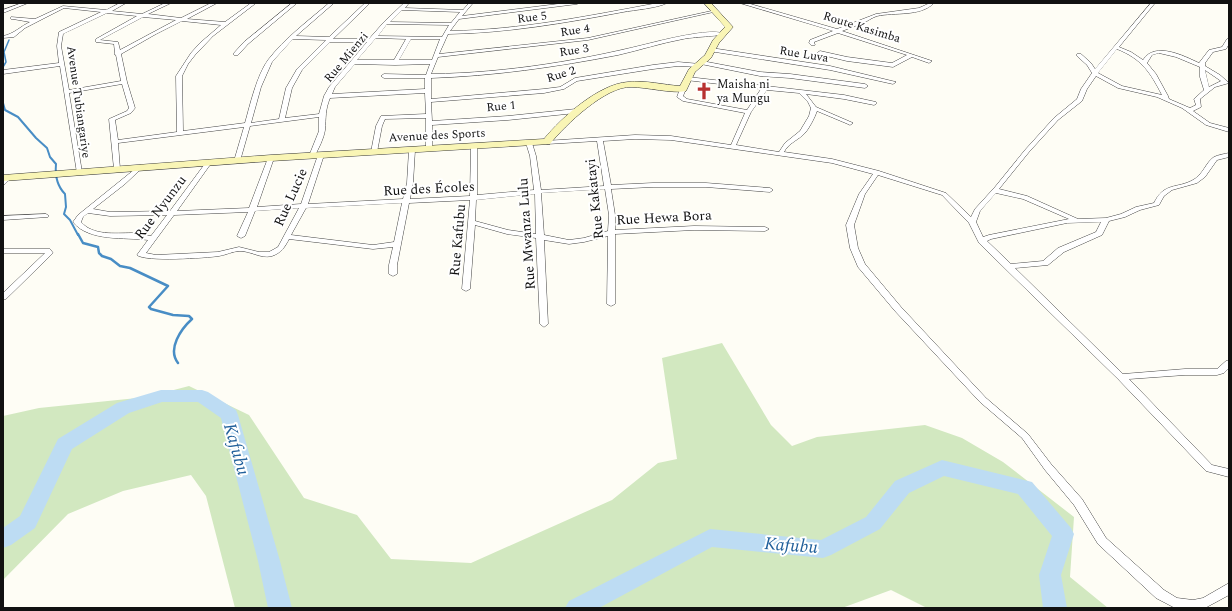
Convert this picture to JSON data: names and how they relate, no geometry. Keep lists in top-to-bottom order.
{
  "streets": {
    "street": [
      "Rue 5",
      "Route Kasimba",
      "Rue 4",
      "Rue 3",
      "Rue Luva",
      "Rue Mienzi",
      "Rue 2",
      "Avenue Tubiangariye",
      "Rue 1",
      "Avenue des Sports",
      "Rue des Écoles",
      "Rue Lucie",
      "Rue Kakatayi",
      "Rue Nyunzu",
      "Rue Hewa Bora",
      "Rue Mwanza Lulu",
      "Rue Kafubu"
    ]
  },
  "crossings": [
    ["Rue 5", "Rue Mienzi"],
    ["Rue Mienzi", "Avenue des Sports"],
    ["Rue Mienzi", "Rue Lucie"],
    ["Avenue Tubiangariye", "Avenue des Sports"],
    ["Rue 1", "Avenue des Sports"],
    ["Avenue des Sports", "Rue Lucie"],
    ["Avenue des Sports", "Rue Kakatayi"],
    ["Avenue des Sports", "Rue Nyunzu"],
    ["Avenue des Sports", "Rue Mwanza Lulu"],
    ["Avenue des Sports", "Rue Kafubu"],
    ["Rue des Écoles", "Rue Lucie"],
    ["Rue des Écoles", "Rue Kakatayi"],
    ["Rue des Écoles", "Rue Nyunzu"],
    ["Rue des Écoles", "Rue Mwanza Lulu"],
    ["Rue des Écoles", "Rue Kafubu"],
    ["Rue Lucie", "Rue Nyunzu"],
    ["Rue Kakatayi", "Rue Hewa Bora"],
    ["Rue Hewa Bora", "Rue Mwanza Lulu"],
    ["Rue Hewa Bora", "Rue Kafubu"]
  ],
  "water": ["Kafubu"],
  "places": {
    "church": ["Maisha ni ya Mungu"]
  }
}
